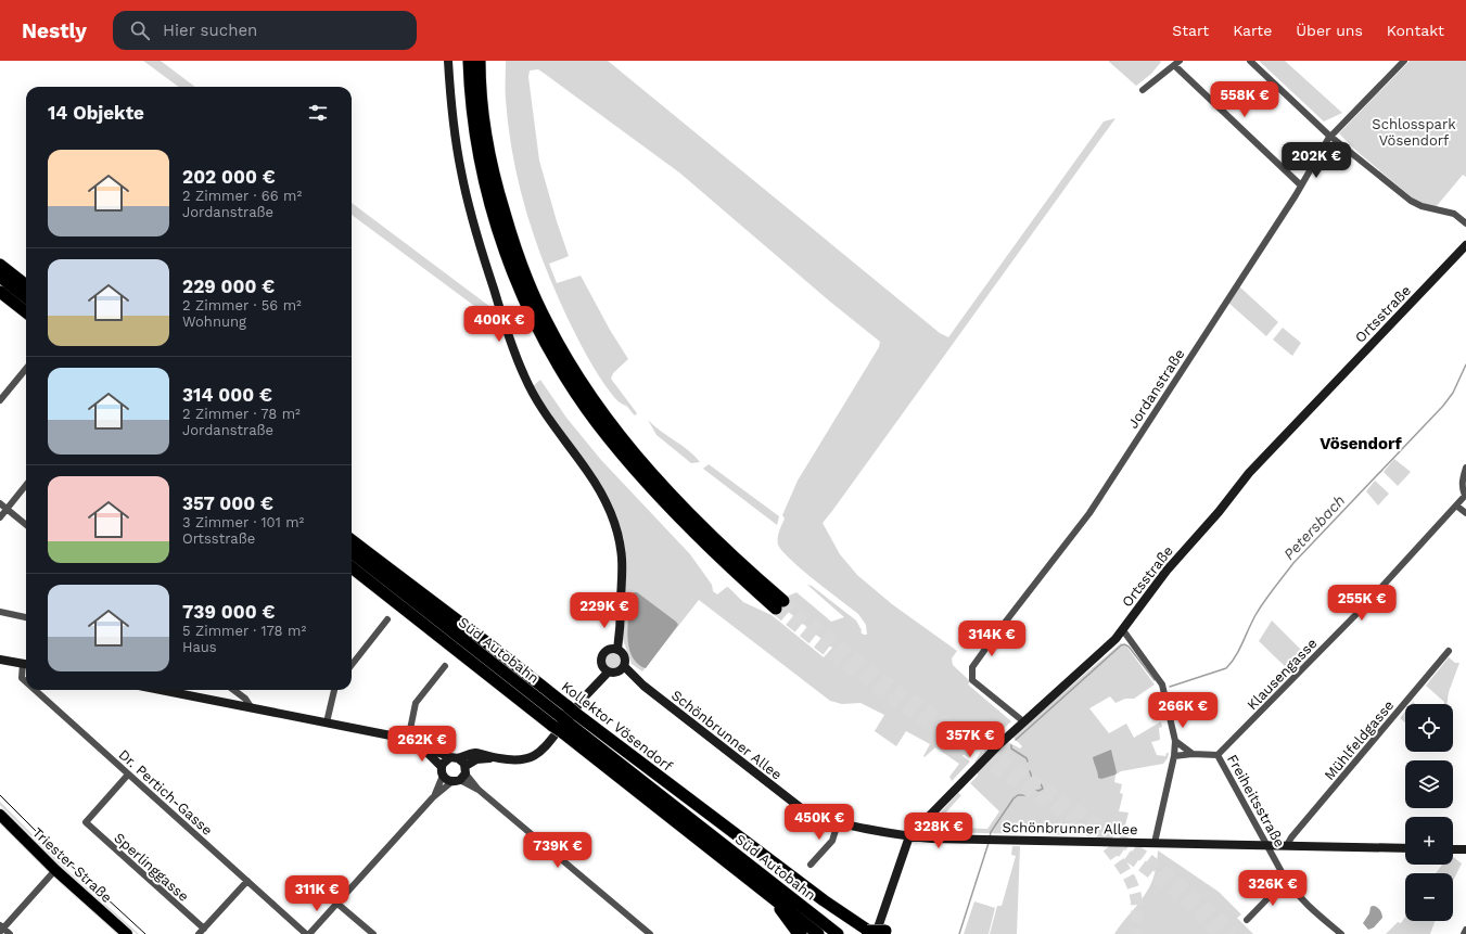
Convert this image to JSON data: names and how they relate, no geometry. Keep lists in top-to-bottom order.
{
  "streets": {
    "highway": ["Süd Autobahn", "Kollektor Vösendorf"],
    "main road": ["Ortsstraße", "Schönbrunner Allee", "Triester Straße"],
    "street": [
      "Jordanstraße",
      "Klausengasse",
      "Mühlfeldgasse",
      "Dr. Pertich-Gasse",
      "Freiheitsstraße",
      "Sperlinggasse"
    ]
  },
  "crossings": [
    ["Ortsstraße", "Jordanstraße"],
    ["Ortsstraße", "Kollektor Vösendorf"],
    ["Ortsstraße", "Schönbrunner Allee"],
    ["Klausengasse", "Freiheitsstraße"],
    ["Schönbrunner Allee", "Mühlfeldgasse"],
    ["Schönbrunner Allee", "Freiheitsstraße"],
    ["Dr. Pertich-Gasse", "Sperlinggasse"]
  ],
  "districts": ["Vösendorf"],
  "water": ["Petersbach"],
  "parks": ["Schlosspark Vösendorf"],
  "page": {
    "header": "Nestly",
    "search": "Hier suchen",
    "nav": [
      "Start",
      "Karte",
      "Über uns",
      "Kontakt"
    ],
    "price": [
      "558K €",
      "202K €",
      "400K €",
      "255K €",
      "229K €",
      "314K €",
      "266K €",
      "357K €",
      "262K €",
      "450K €",
      "328K €",
      "739K €",
      "326K €",
      "311K €"
    ],
    "heading": "14 Objekte",
    "list": [
      {
        "name": "202 000 €",
        "note": "2 Zimmer · 66 m² · Jordanstraße"
      },
      {
        "name": "229 000 €",
        "note": "2 Zimmer · 56 m² · Wohnung"
      },
      {
        "name": "314 000 €",
        "note": "2 Zimmer · 78 m² · Jordanstraße"
      },
      {
        "name": "357 000 €",
        "note": "3 Zimmer · 101 m² · Ortsstraße"
      },
      {
        "name": "739 000 €",
        "note": "5 Zimmer · 178 m² · Haus"
      }
    ],
    "map_buttons": ["+", "−"]
  }
}
